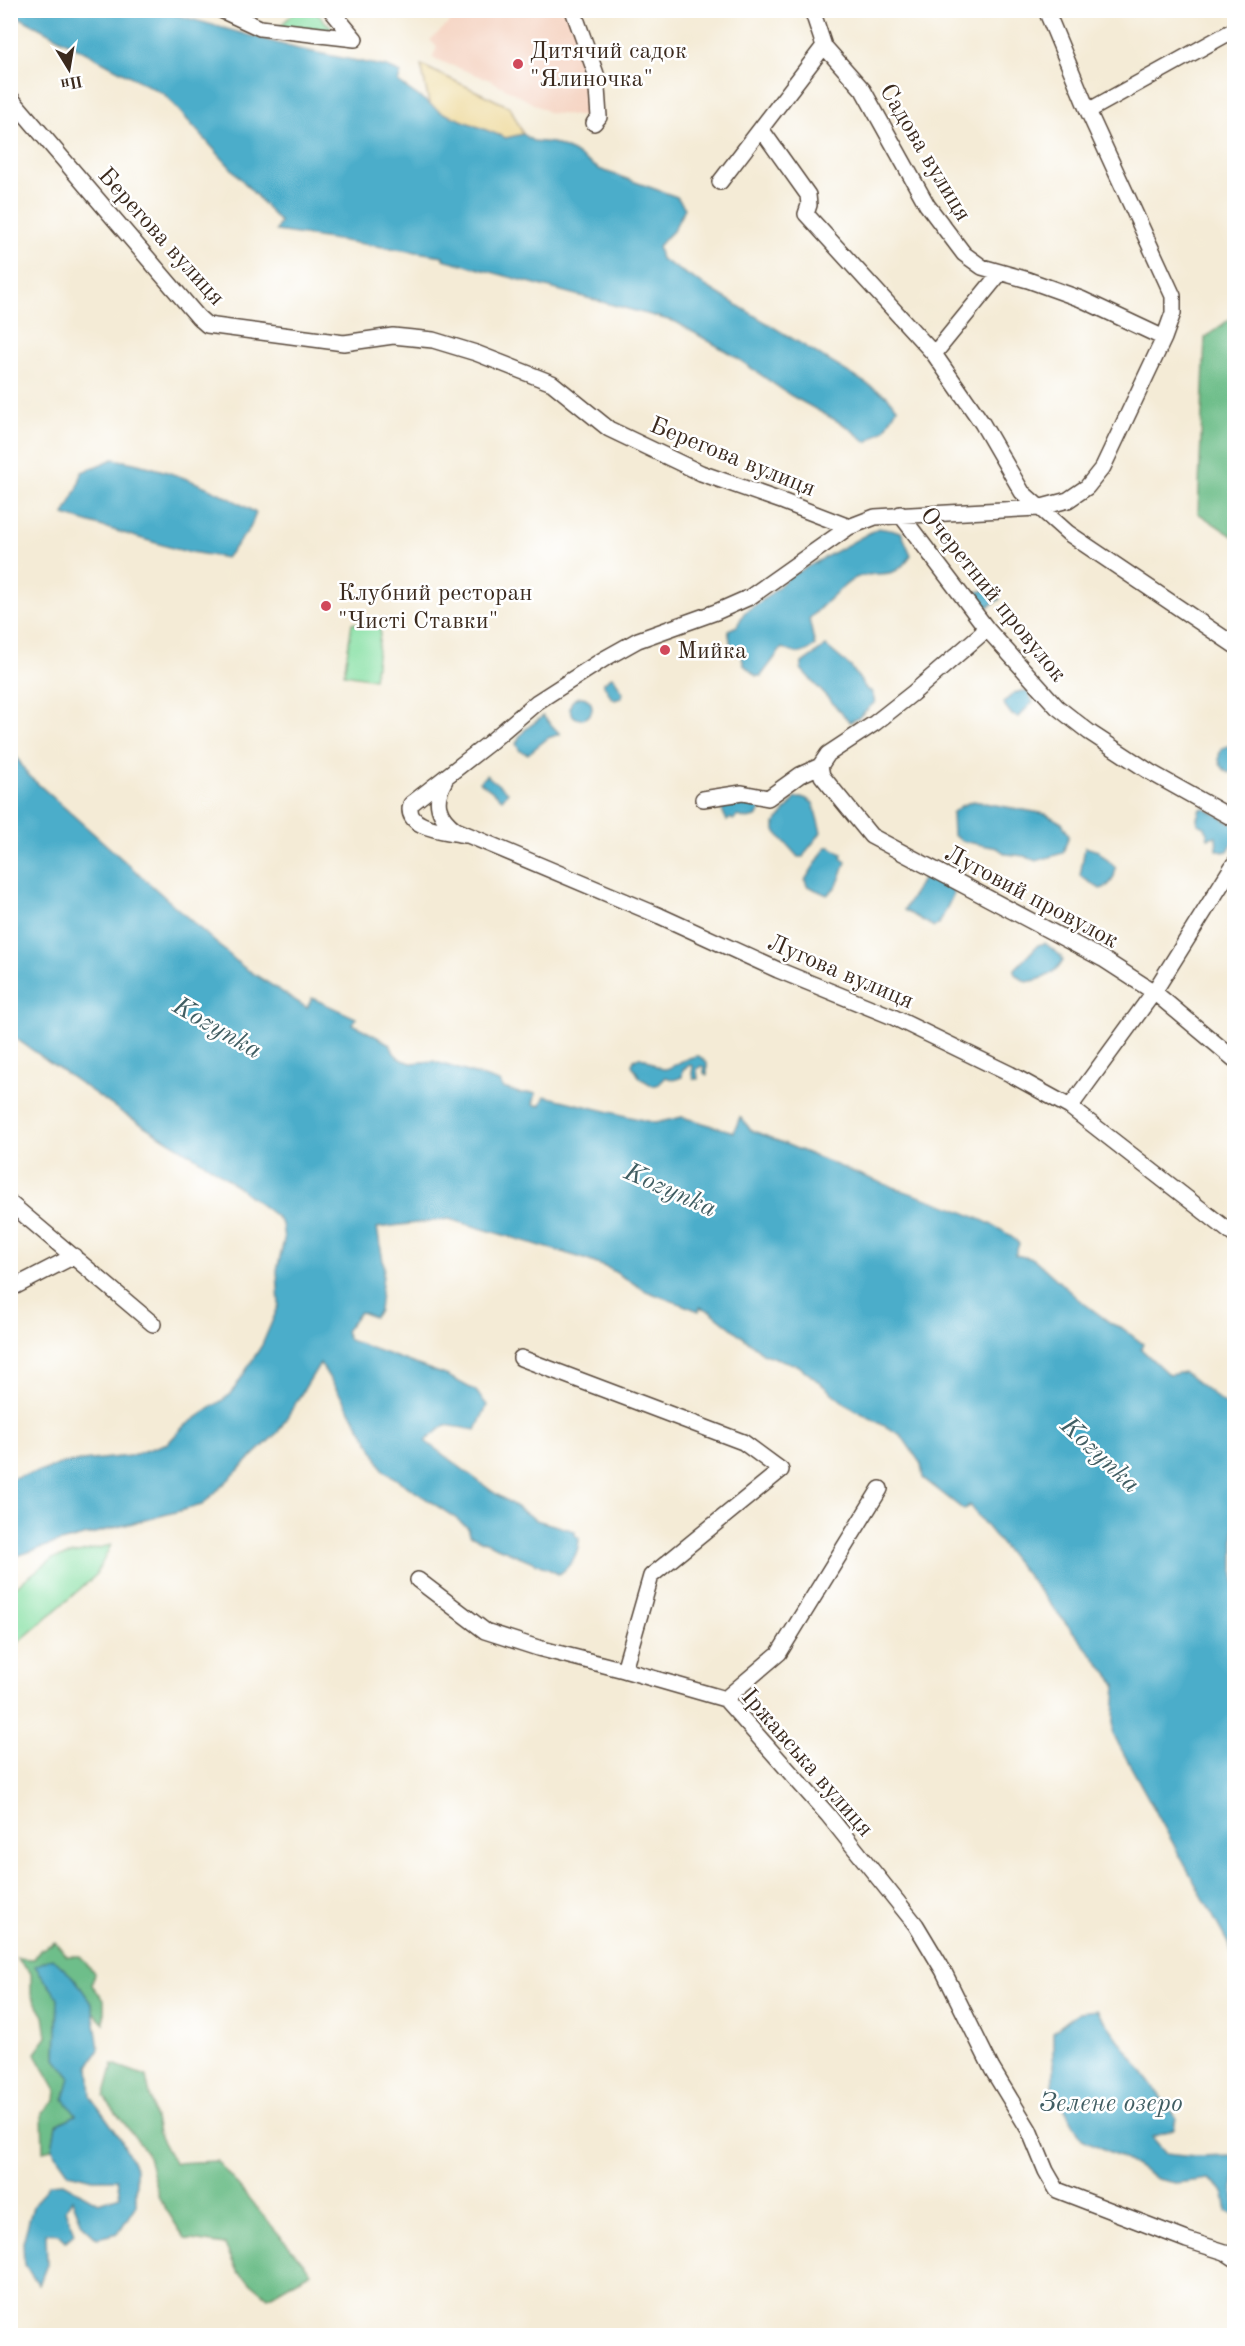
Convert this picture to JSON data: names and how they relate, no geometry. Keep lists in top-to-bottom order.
{
  "streets": {
    "street": [
      "Садова вулиця",
      "Берегова вулиця",
      "Очеретний провулок",
      "Луговий провулок",
      "Лугова вулиця",
      "Іржавська вулиця"
    ]
  },
  "water": ["Kozynka", "Зелене озеро"],
  "places": ["Дитячий садок \"Ялиночка\"", "Клубний ресторан \"Чисті Ставки\"", "Мийка"],
  "north": "bottom"
}
